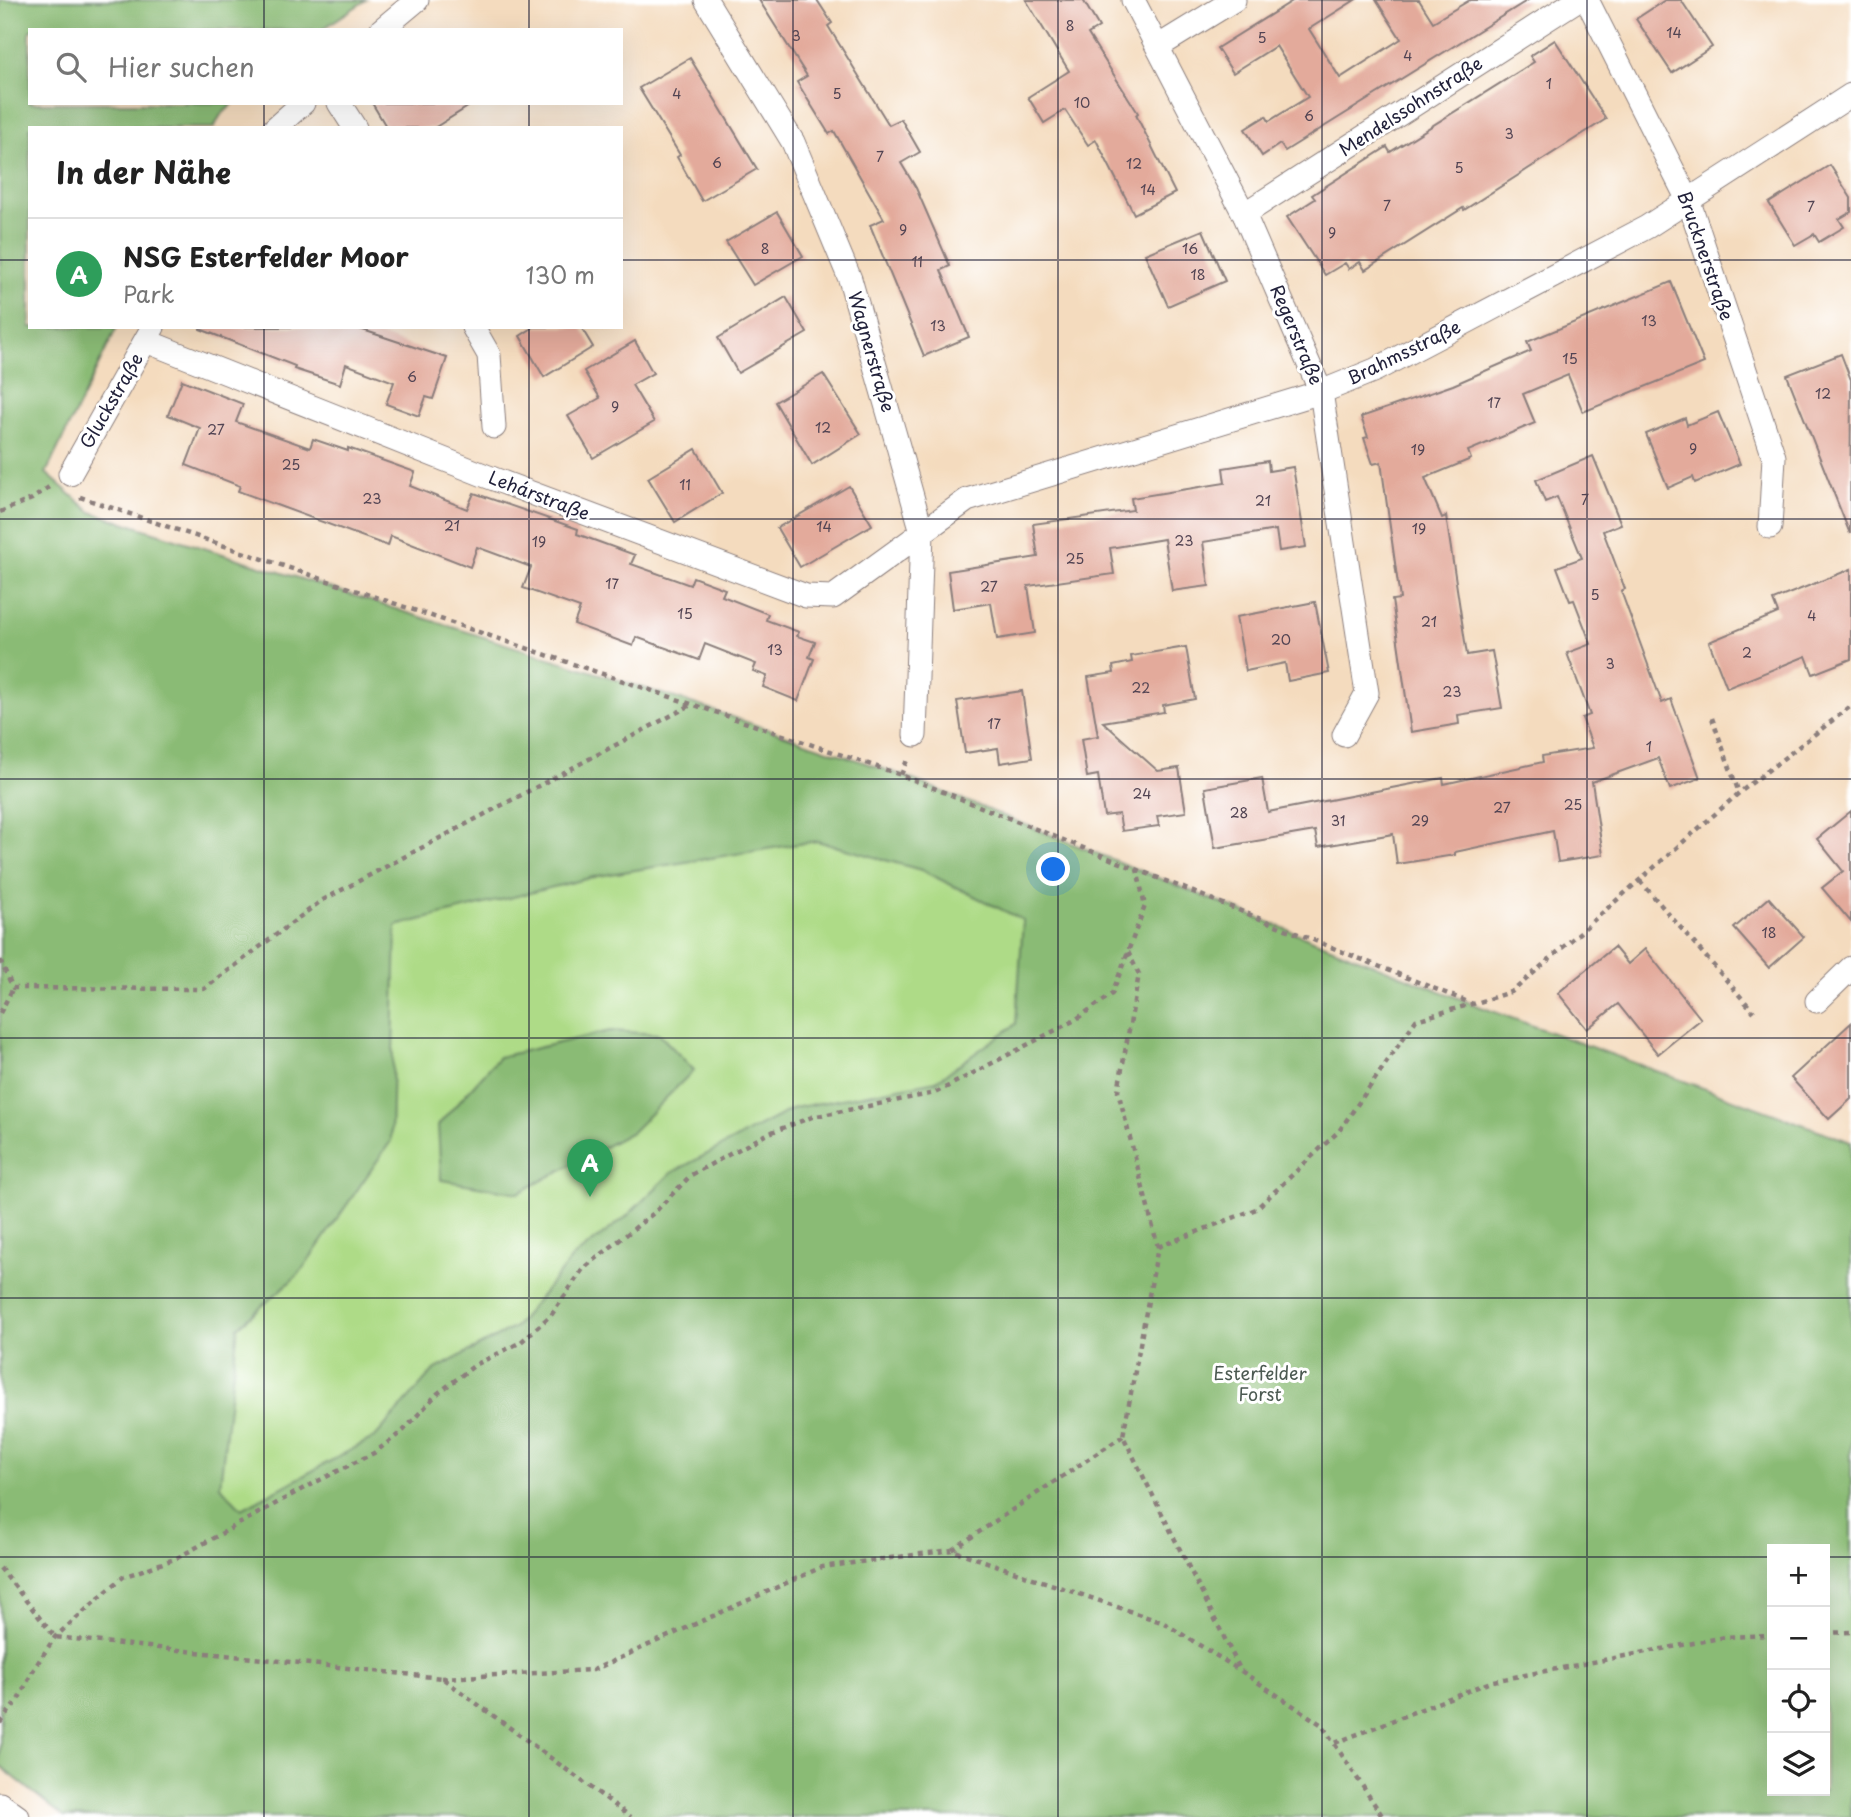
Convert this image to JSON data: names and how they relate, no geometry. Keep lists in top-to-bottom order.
{
  "streets": {
    "street": [
      "Mendelssohnstraße",
      "Brucknerstraße",
      "Regerstraße",
      "Wagnerstraße",
      "Brahmsstraße",
      "Gluckstraße",
      "Lehárstraße"
    ]
  },
  "crossings": [
    ["Mendelssohnstraße", "Regerstraße"],
    ["Brucknerstraße", "Brahmsstraße"],
    ["Regerstraße", "Brahmsstraße"],
    ["Wagnerstraße", "Brahmsstraße"],
    ["Wagnerstraße", "Lehárstraße"],
    ["Brahmsstraße", "Lehárstraße"],
    ["Gluckstraße", "Lehárstraße"]
  ],
  "parks": ["Esterfelder Forst"],
  "house_numbers": [
    "8",
    "14",
    "3",
    "5",
    "4",
    "1",
    "4",
    "5",
    "10",
    "6",
    "3",
    "7",
    "6",
    "12",
    "5",
    "14",
    "7",
    "7",
    "9",
    "9",
    "8",
    "16",
    "11",
    "18",
    "13",
    "13",
    "15",
    "6",
    "12",
    "17",
    "9",
    "12",
    "27",
    "9",
    "19",
    "25",
    "11",
    "23",
    "7",
    "21",
    "21",
    "14",
    "19",
    "23",
    "19",
    "25",
    "17",
    "27",
    "5",
    "15",
    "4",
    "21",
    "20",
    "13",
    "2",
    "3",
    "22",
    "23",
    "17",
    "1",
    "24",
    "25",
    "27",
    "28",
    "31",
    "29",
    "18"
  ],
  "page": {
    "search": "Hier suchen",
    "heading": "In der Nähe",
    "list": [
      {
        "mark": "A",
        "name": "NSG Esterfelder Moor",
        "note": "Park",
        "value": "130 m"
      }
    ],
    "pins": "A",
    "map_buttons": ["+", "−"]
  }
}
